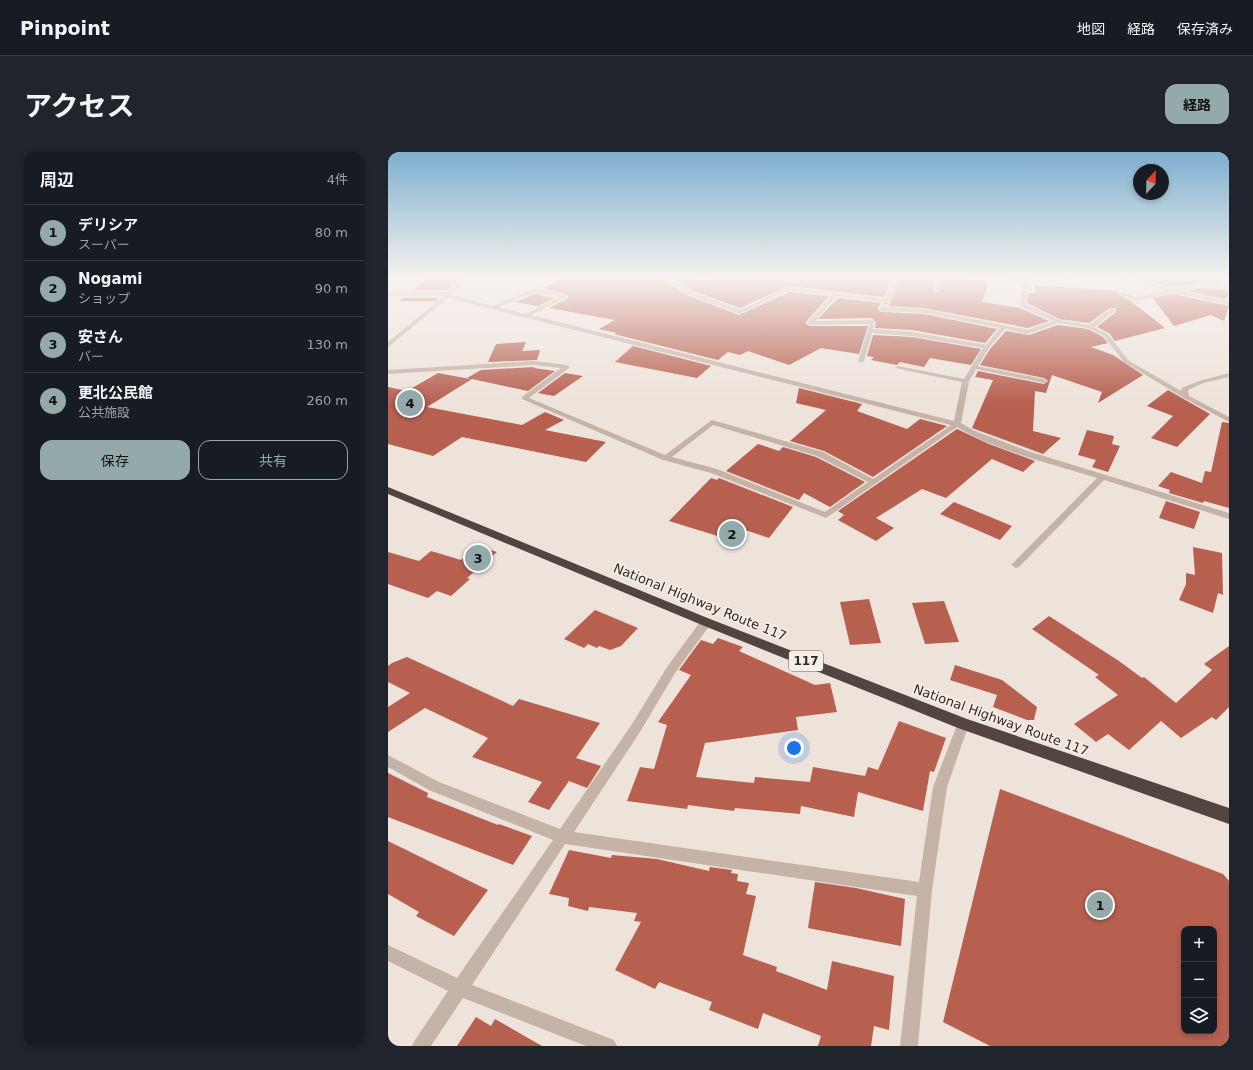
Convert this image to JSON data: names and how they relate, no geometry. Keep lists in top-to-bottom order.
{
  "streets": {
    "highway": ["National Highway Route 117", "117"]
  },
  "north": "top",
  "page": {
    "header": "Pinpoint",
    "nav": ["地図", "経路", "保存済み"],
    "title": "アクセス",
    "buttons": [
      "経路",
      ["保存", "共有"]
    ],
    "heading": ["周辺", "4件"],
    "list": [
      {
        "mark": "1",
        "name": "デリシア",
        "note": "スーパー",
        "value": "80 m"
      },
      {
        "mark": "2",
        "name": "Nogami",
        "note": "ショップ",
        "value": "90 m"
      },
      {
        "mark": "3",
        "name": "安さん",
        "note": "バー",
        "value": "130 m"
      },
      {
        "mark": "4",
        "name": "更北公民館",
        "note": "公共施設",
        "value": "260 m"
      }
    ],
    "pins": [
      "4",
      "2",
      "3",
      "1"
    ],
    "map_buttons": ["+", "−"]
  }
}
